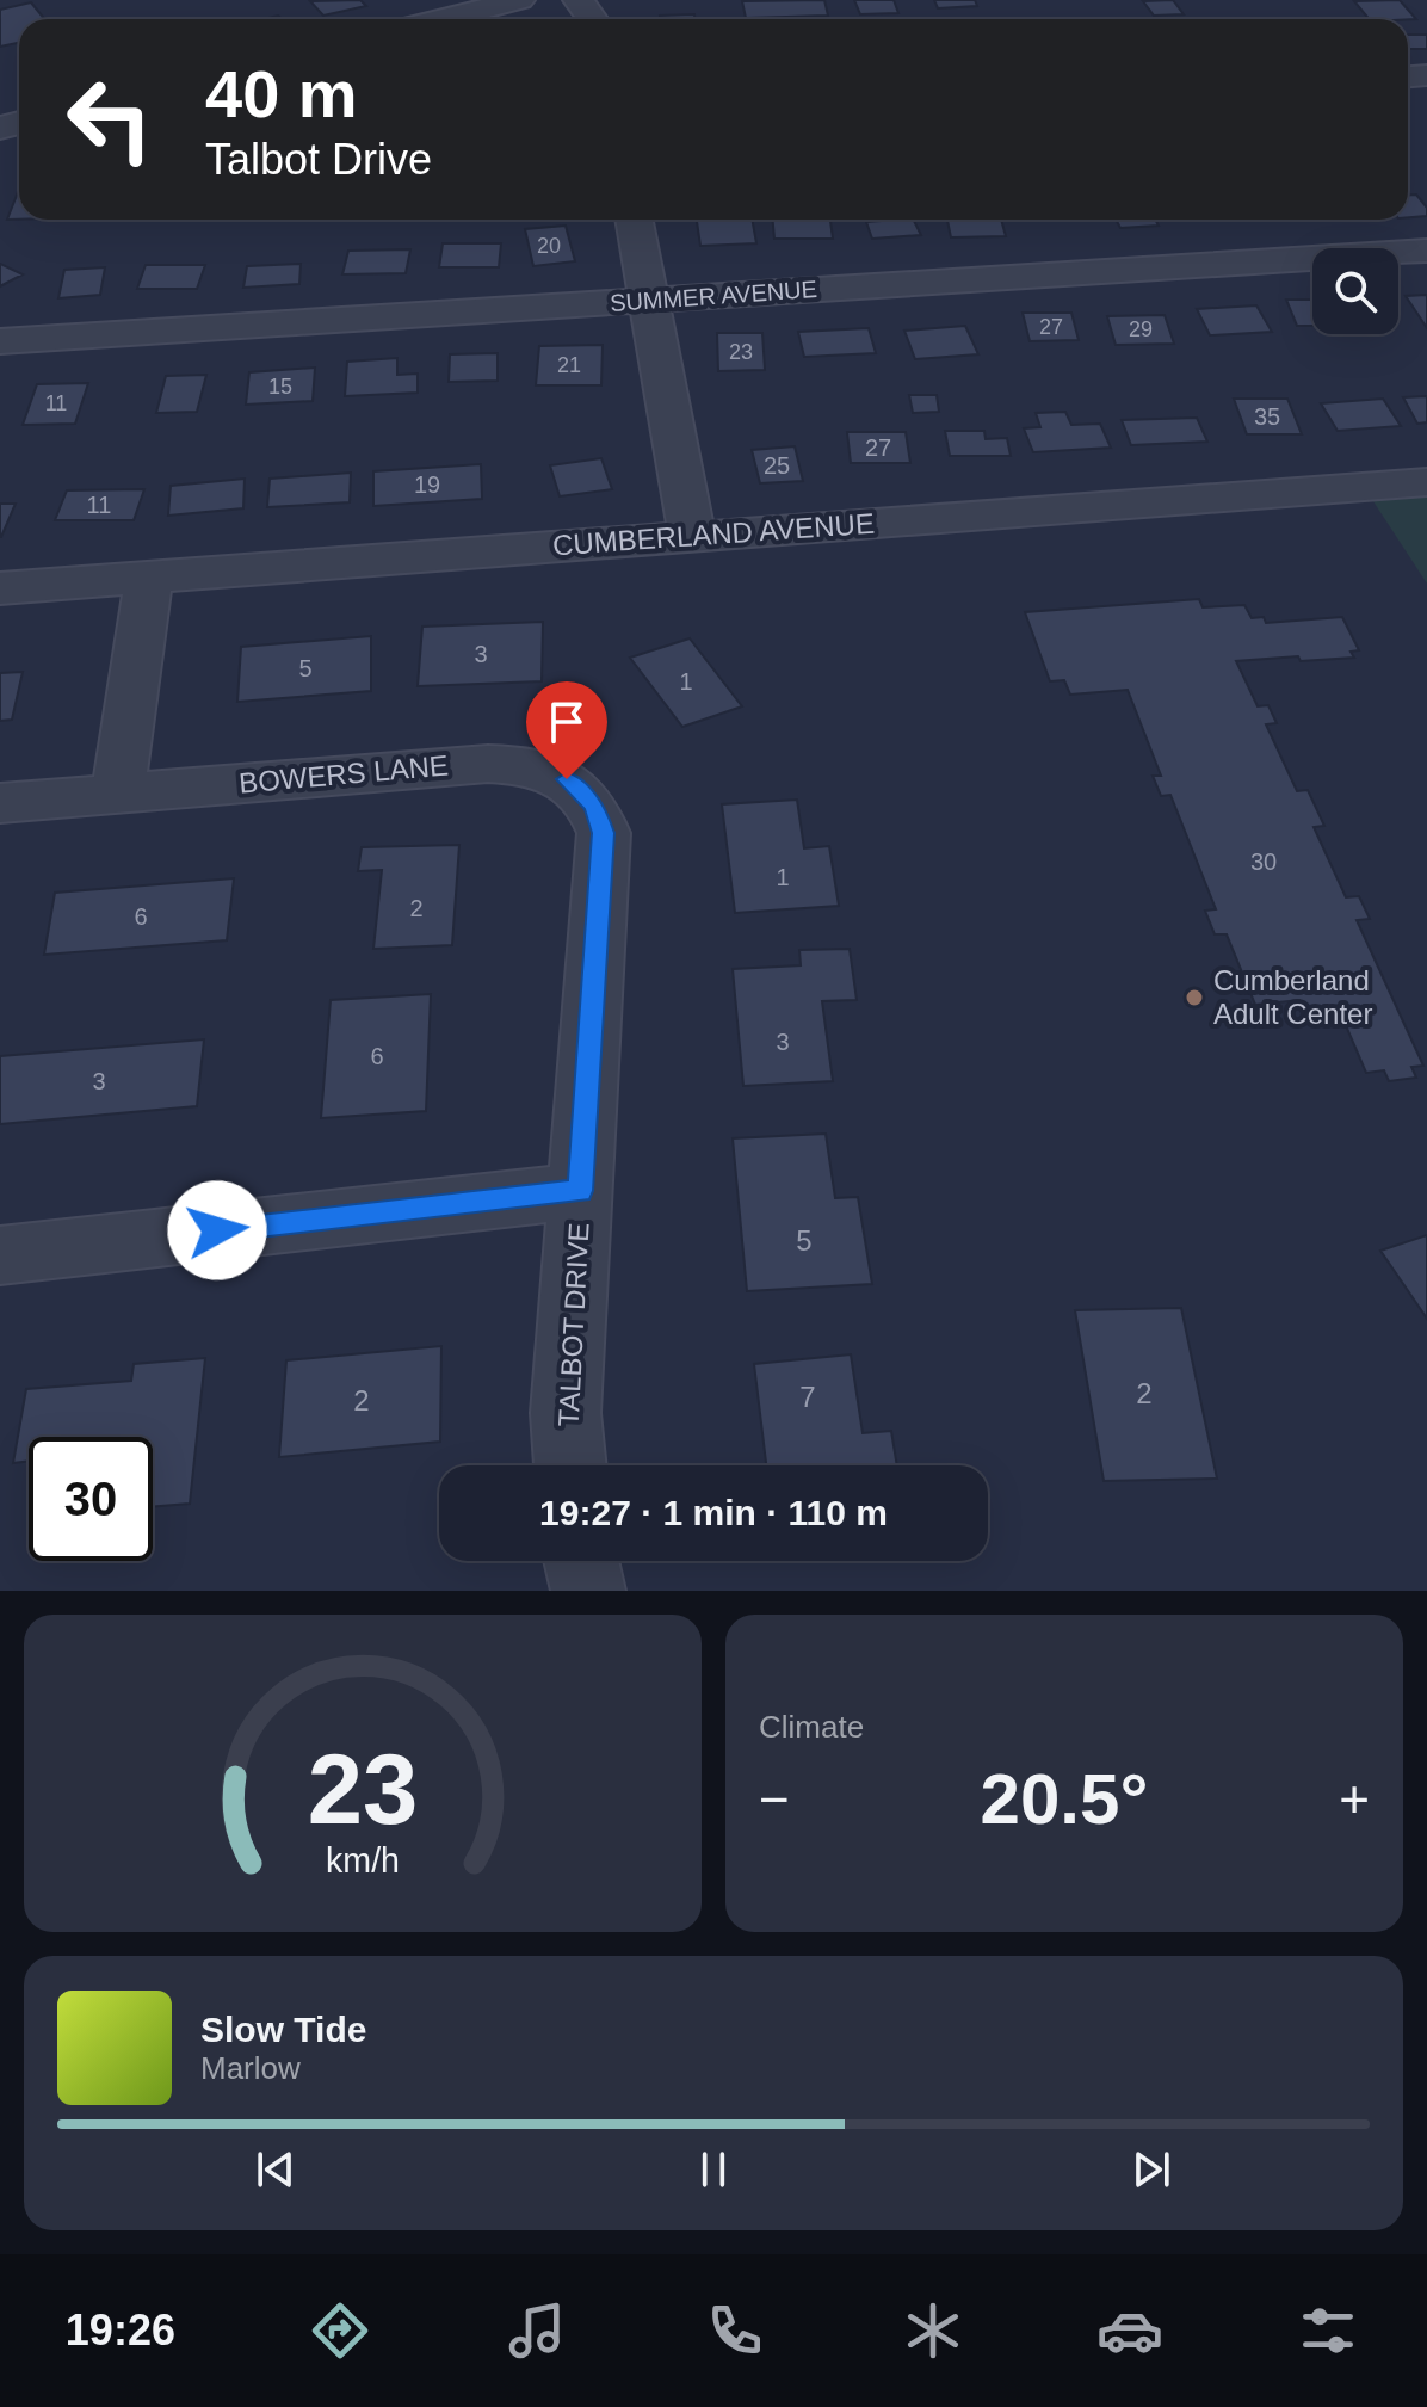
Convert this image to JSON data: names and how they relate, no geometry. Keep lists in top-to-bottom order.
{
  "streets": {
    "street": [
      "SUMMER AVENUE",
      "CUMBERLAND AVENUE",
      "BOWERS LANE",
      "TALBOT DRIVE"
    ]
  },
  "crossings": [
    ["BOWERS LANE", "TALBOT DRIVE"]
  ],
  "places": ["Cumberland Adult Center"],
  "house_numbers": [
    "20",
    "27",
    "29",
    "23",
    "21",
    "15",
    "11",
    "35",
    "27",
    "25",
    "19",
    "11",
    "3",
    "5",
    "1",
    "30",
    "1",
    "2",
    "6",
    "3",
    "6",
    "3",
    "5",
    "2",
    "7",
    "2"
  ],
  "page": {
    "turn": ["40 m", "Talbot Drive"],
    "limit": "30",
    "trip": "19:27 · 1 min · 110 m",
    "tile": "Climate",
    "heat": ["−", "20.5°", "+"],
    "song": ["Slow Tide", "Marlow"],
    "tabs": "19:26",
    "gauge": ["23", "km/h"]
  }
}
